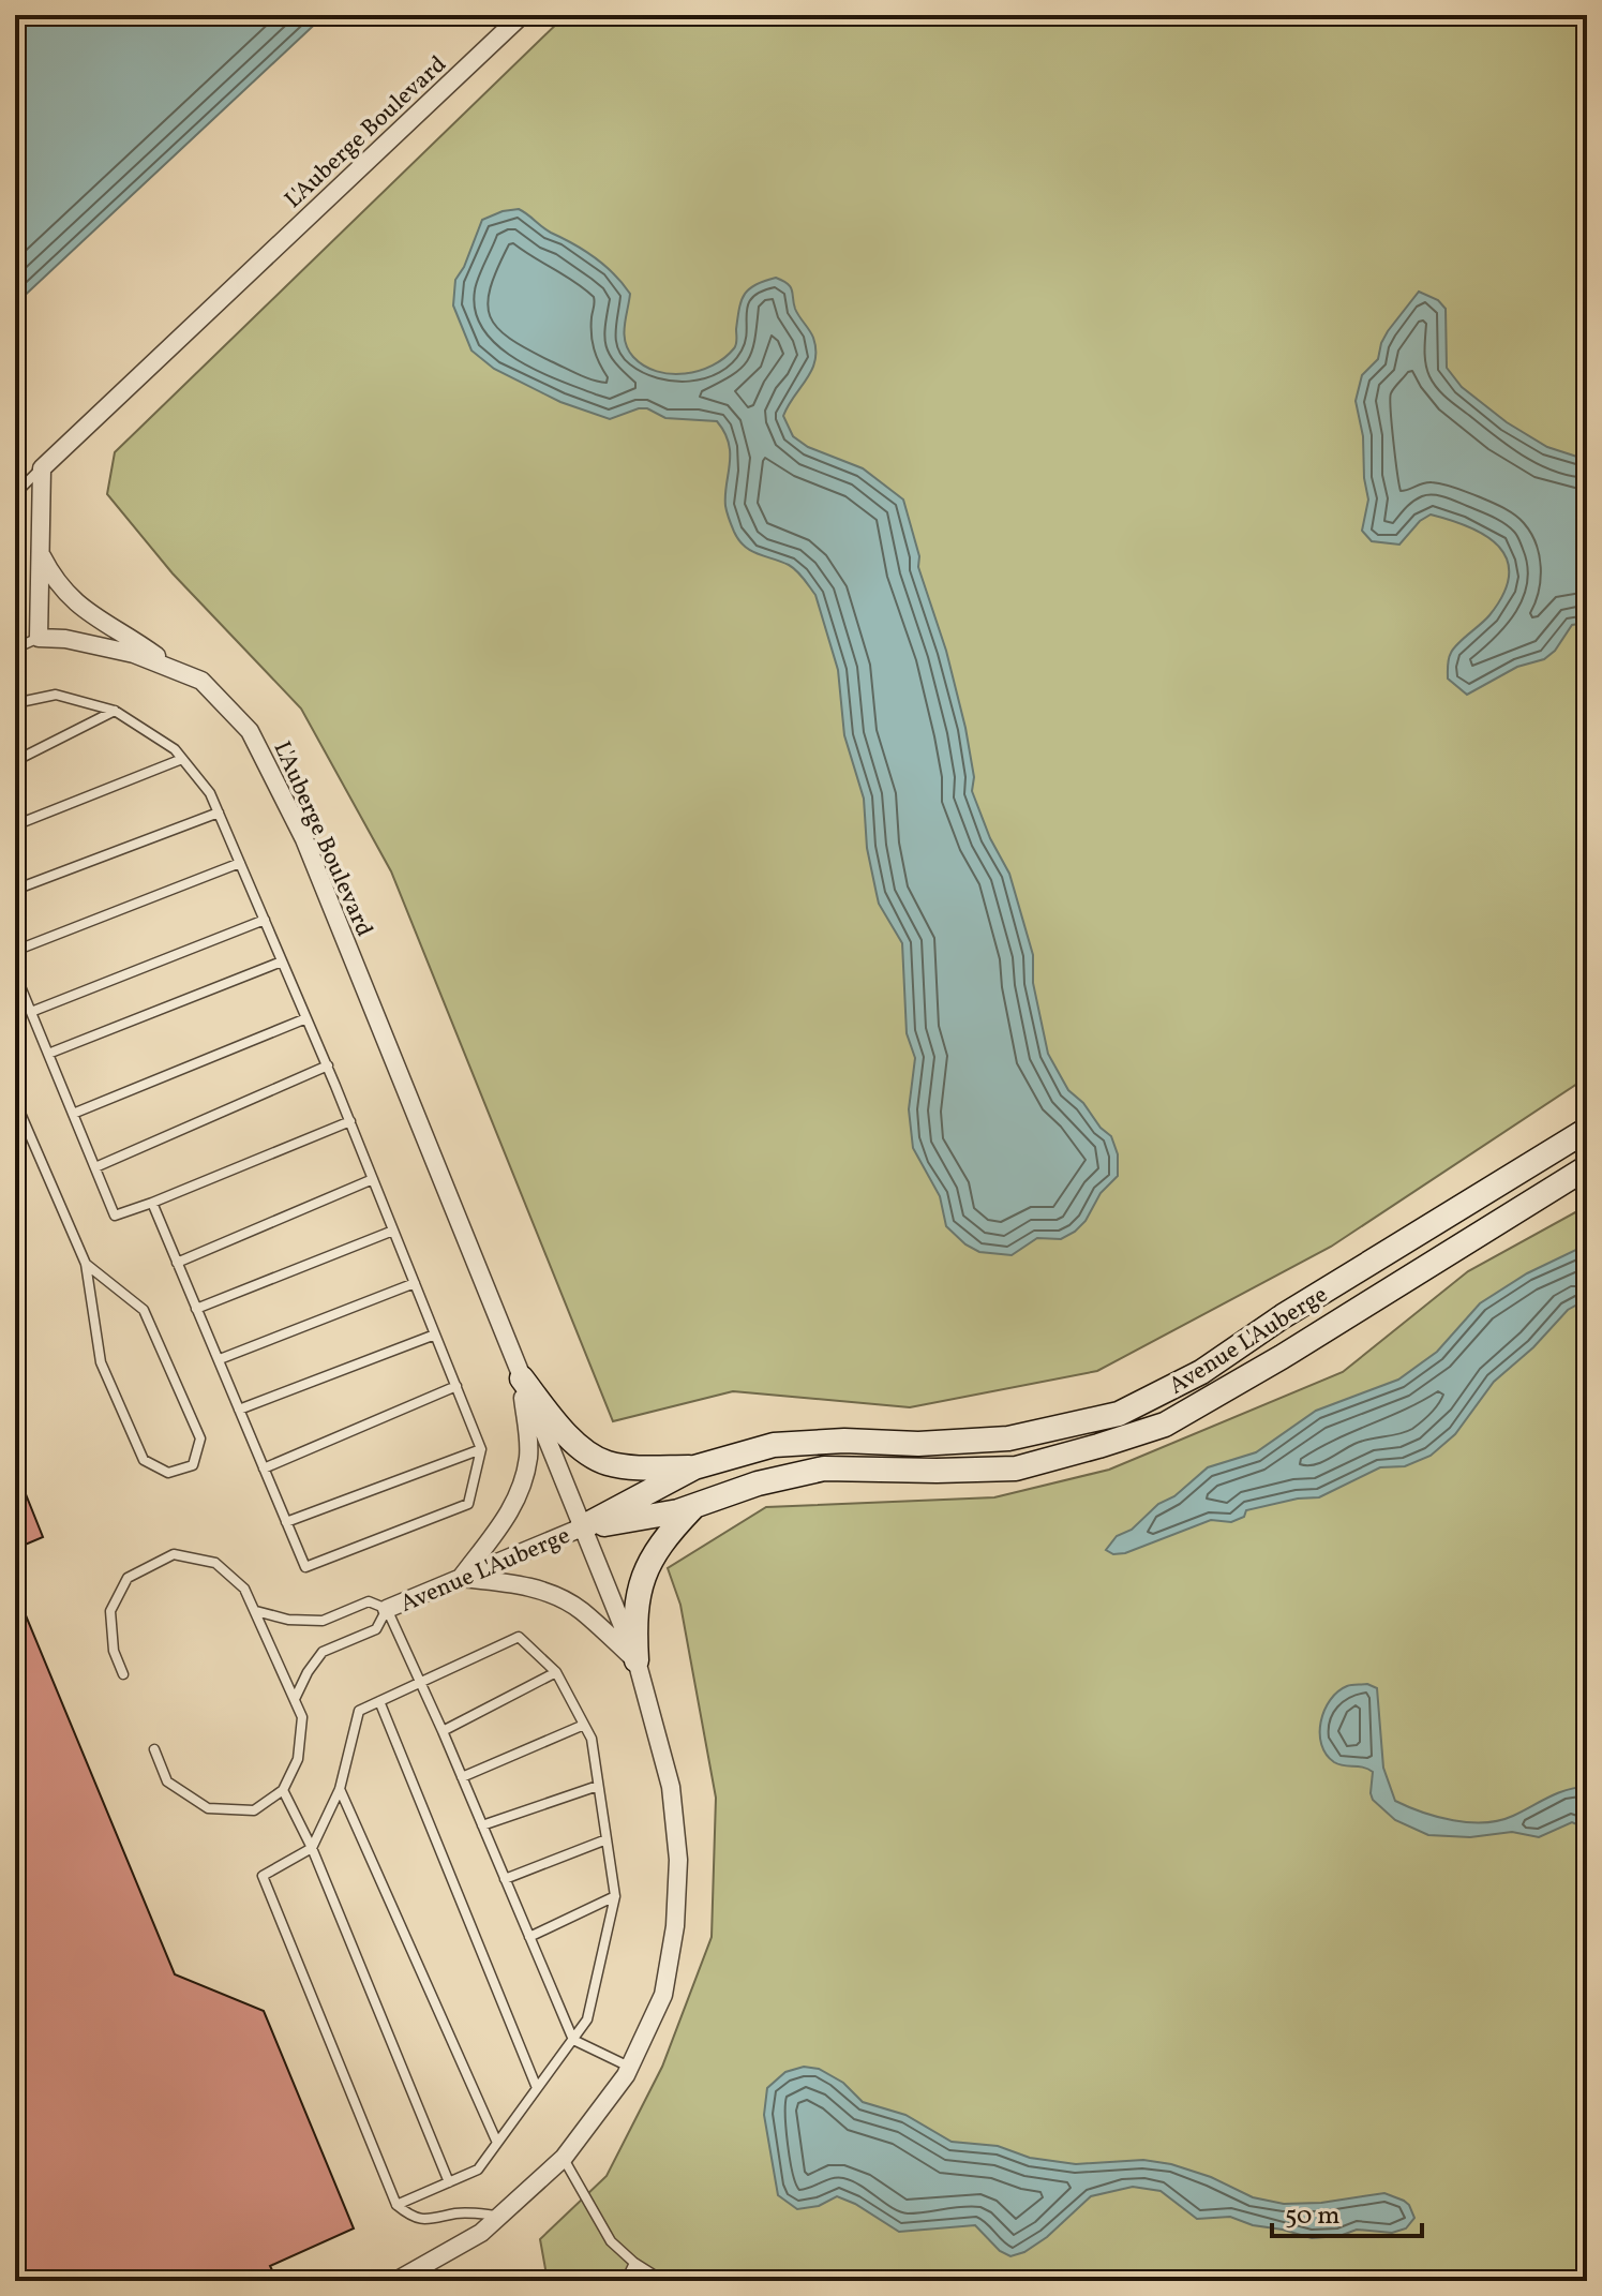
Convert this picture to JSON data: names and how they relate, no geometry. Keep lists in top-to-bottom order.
{
  "streets": {
    "street": ["L'Auberge Boulevard", "Avenue L'Auberge"]
  },
  "crossings": [
    ["L'Auberge Boulevard", "Avenue L'Auberge"]
  ],
  "scale_bar": "50 m"
}
